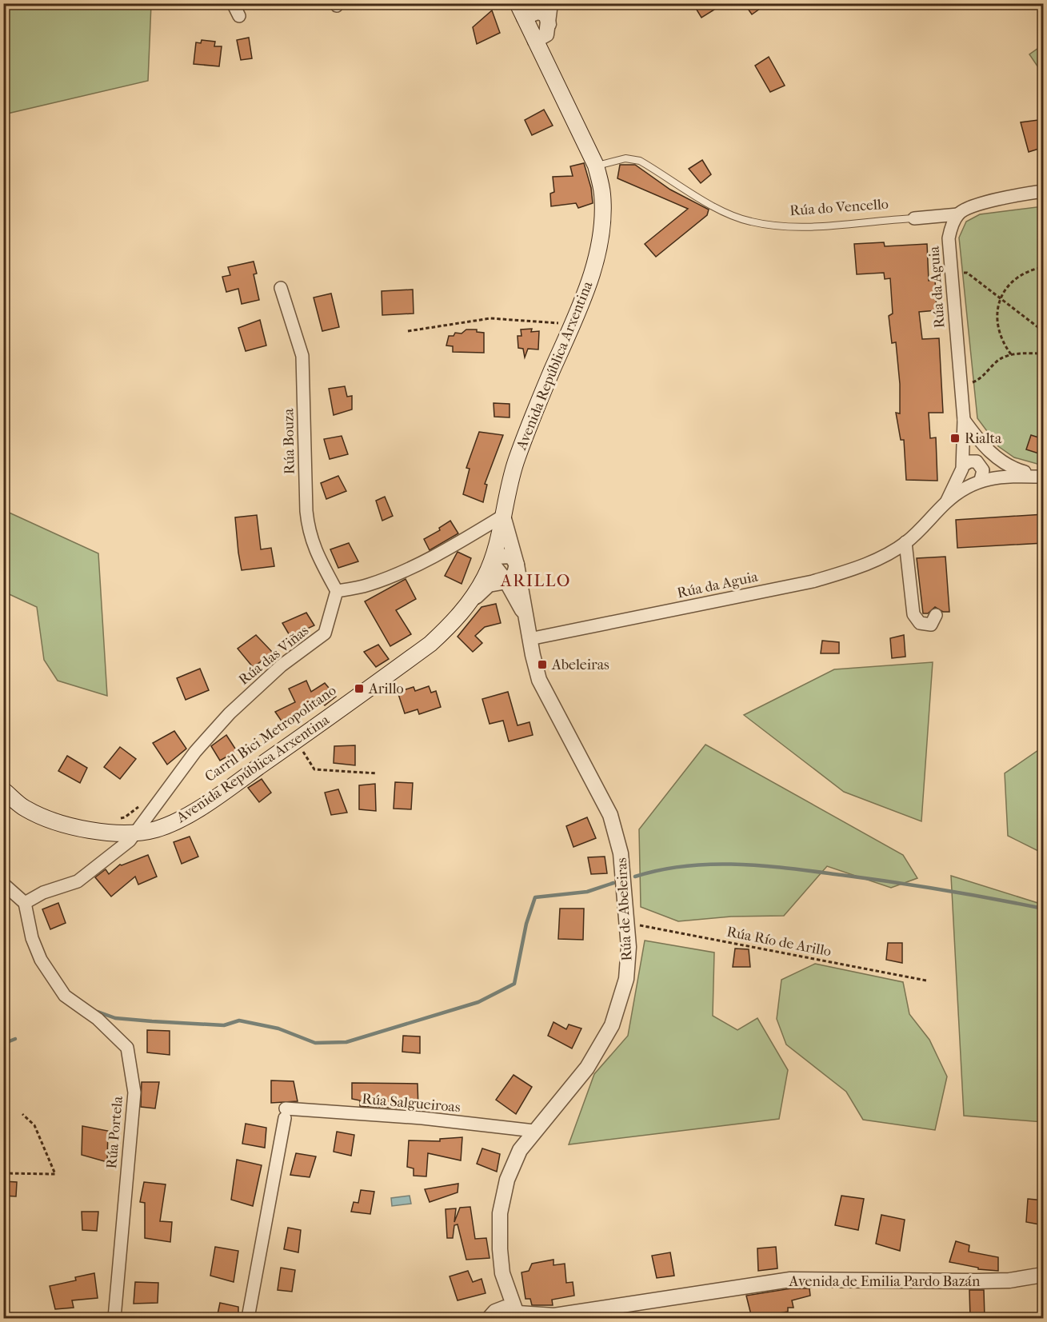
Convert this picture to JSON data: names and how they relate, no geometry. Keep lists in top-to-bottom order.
{
  "streets": {
    "main road": ["Avenida República Arxentina"],
    "street": [
      "Rúa do Vencello",
      "Rúa da Aguia",
      "Rúa Bouza",
      "Rúa das Viñas",
      "Rúa de Abeleiras",
      "Rúa Salgueiroas",
      "Rúa Portela",
      "Avenida de Emilia Pardo Bazán"
    ],
    "path": ["Rúa Río de Arillo"]
  },
  "crossings": [
    ["Rúa do Vencello", "Rúa da Aguia"],
    ["Rúa do Vencello", "Avenida República Arxentina"],
    ["Rúa da Aguia", "Rúa de Abeleiras"],
    ["Avenida República Arxentina", "Rúa das Viñas"],
    ["Avenida República Arxentina", "Rúa de Abeleiras"],
    ["Rúa Bouza", "Rúa das Viñas"],
    ["Rúa das Viñas", "Rúa Portela"],
    ["Rúa de Abeleiras", "Rúa Río de Arillo"],
    ["Rúa de Abeleiras", "Rúa Salgueiroas"],
    ["Rúa de Abeleiras", "Avenida de Emilia Pardo Bazán"]
  ],
  "districts": ["ARILLO"],
  "places": {
    "transit": ["Rialta", "Abeleiras", "Arillo"]
  }
}
